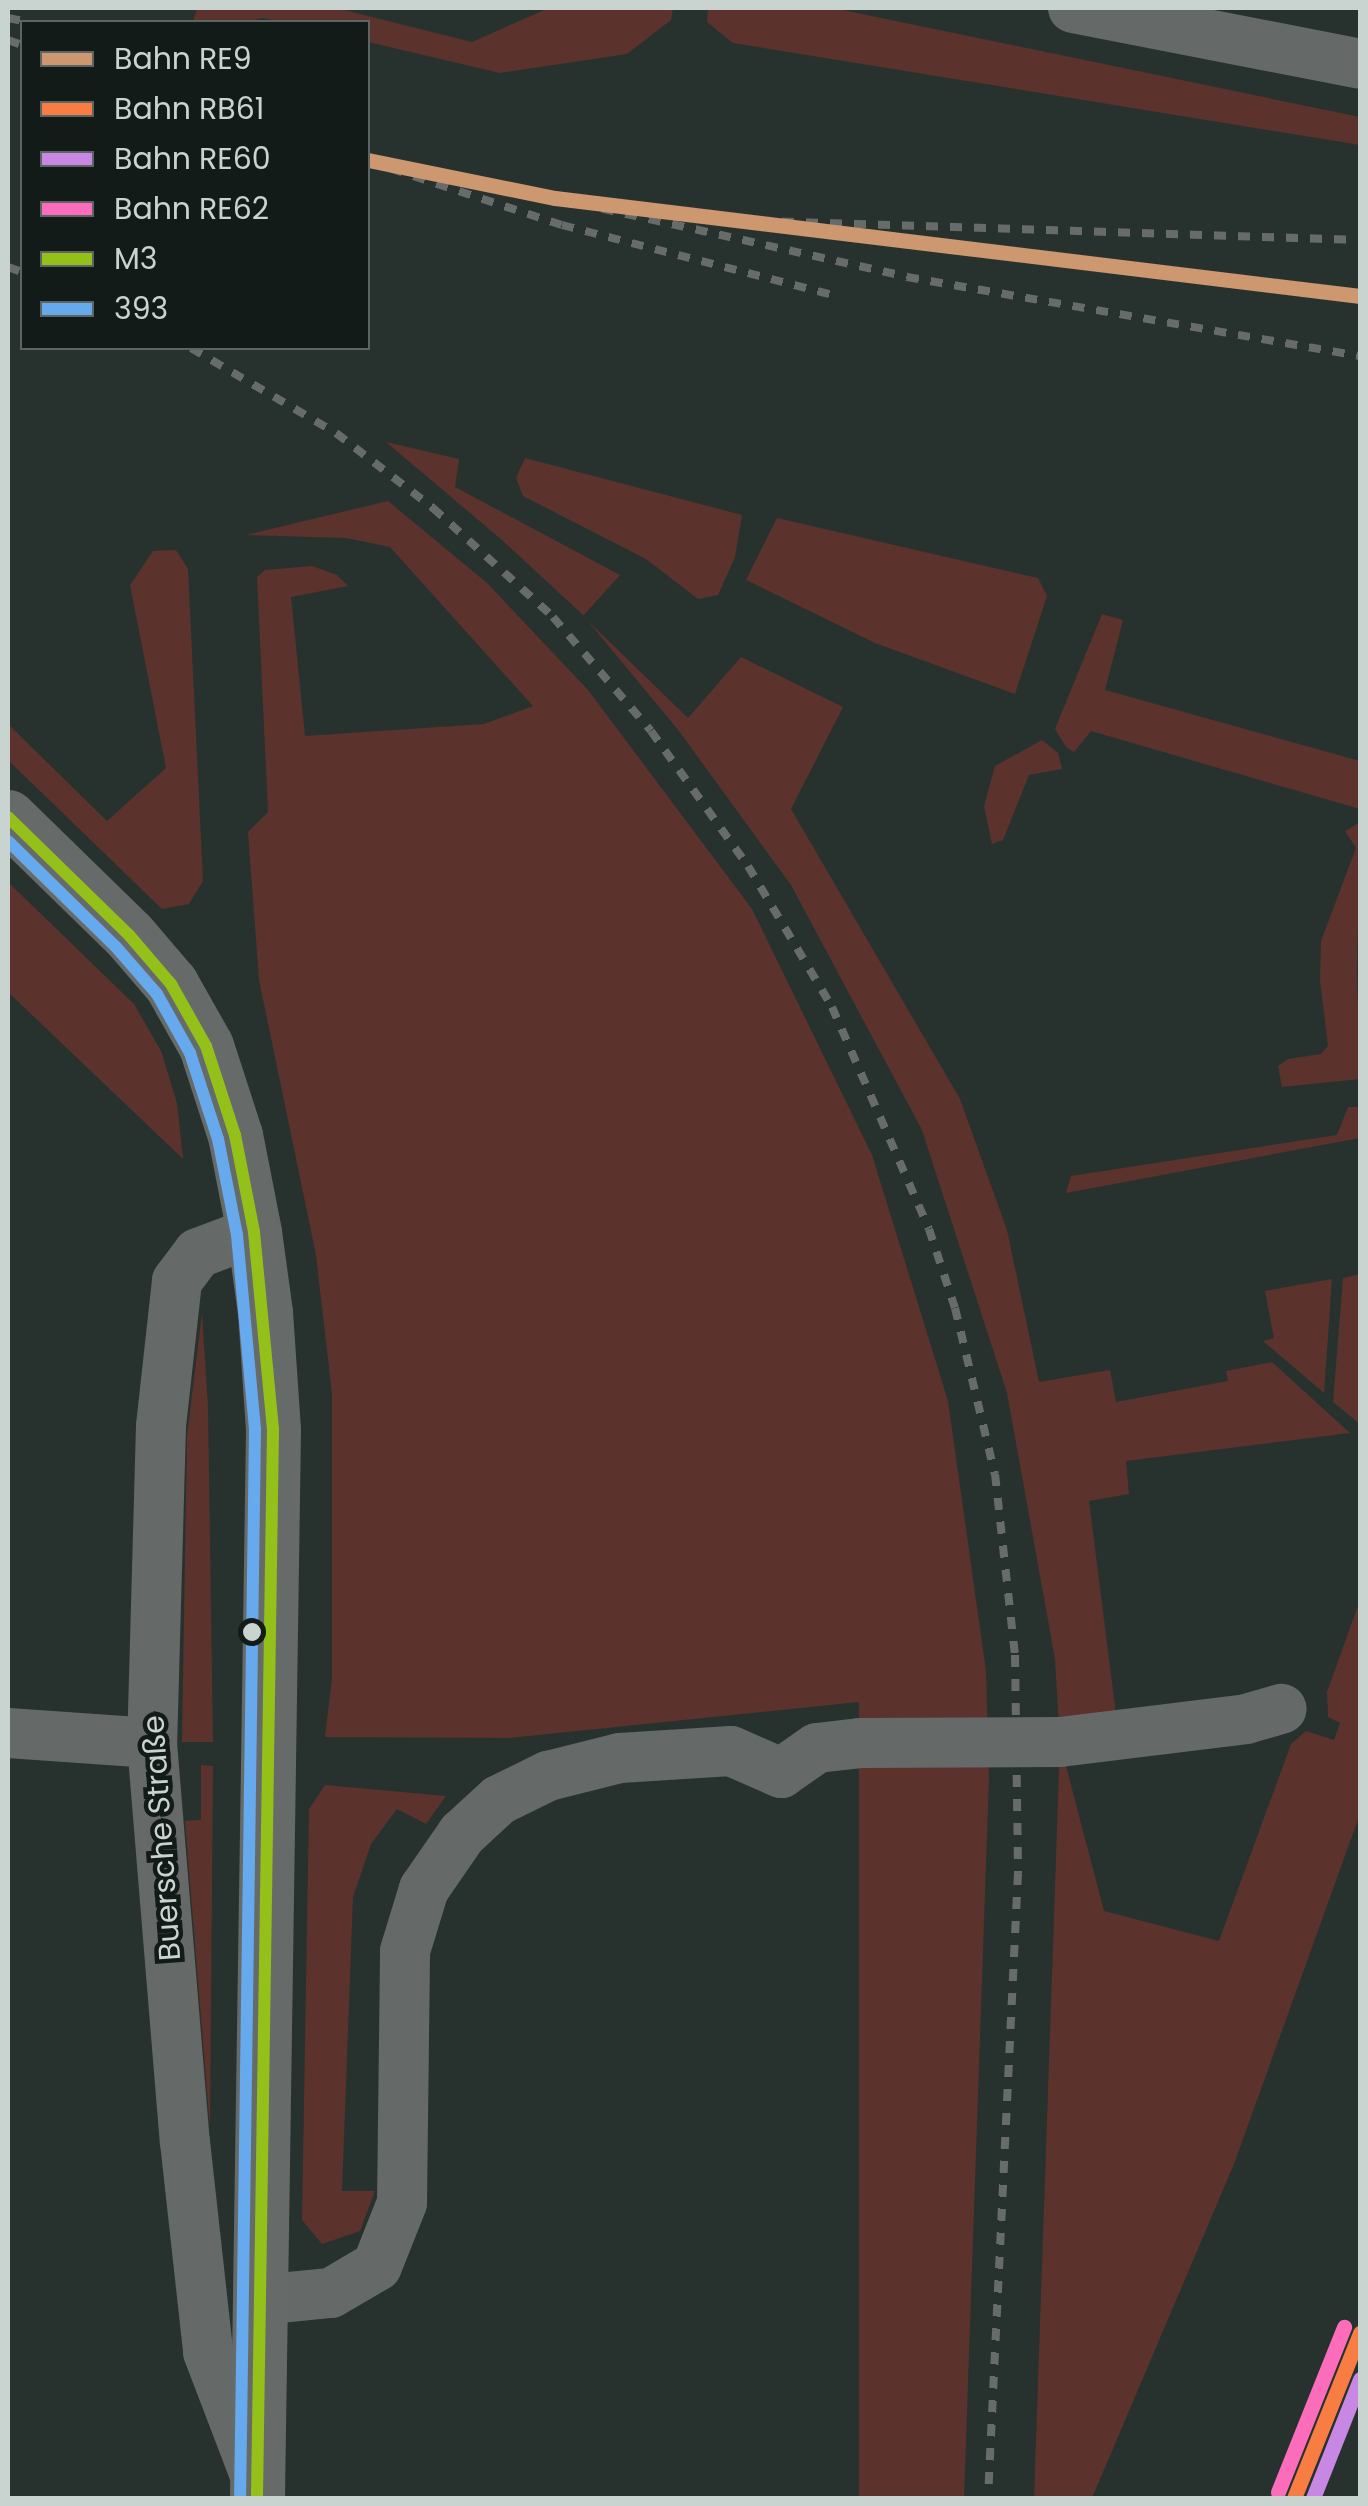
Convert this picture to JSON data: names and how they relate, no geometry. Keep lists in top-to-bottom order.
{
  "streets": {
    "main road": ["Buersche Straße"]
  },
  "lines": [
    "rail line RE9",
    "transit line M3",
    "transit line 393",
    "rail line RE62",
    "rail line RB61",
    "rail line RE60"
  ],
  "legend": [
    "Bahn RE9",
    "Bahn RB61",
    "Bahn RE60",
    "Bahn RE62",
    "M3",
    "393"
  ]
}
